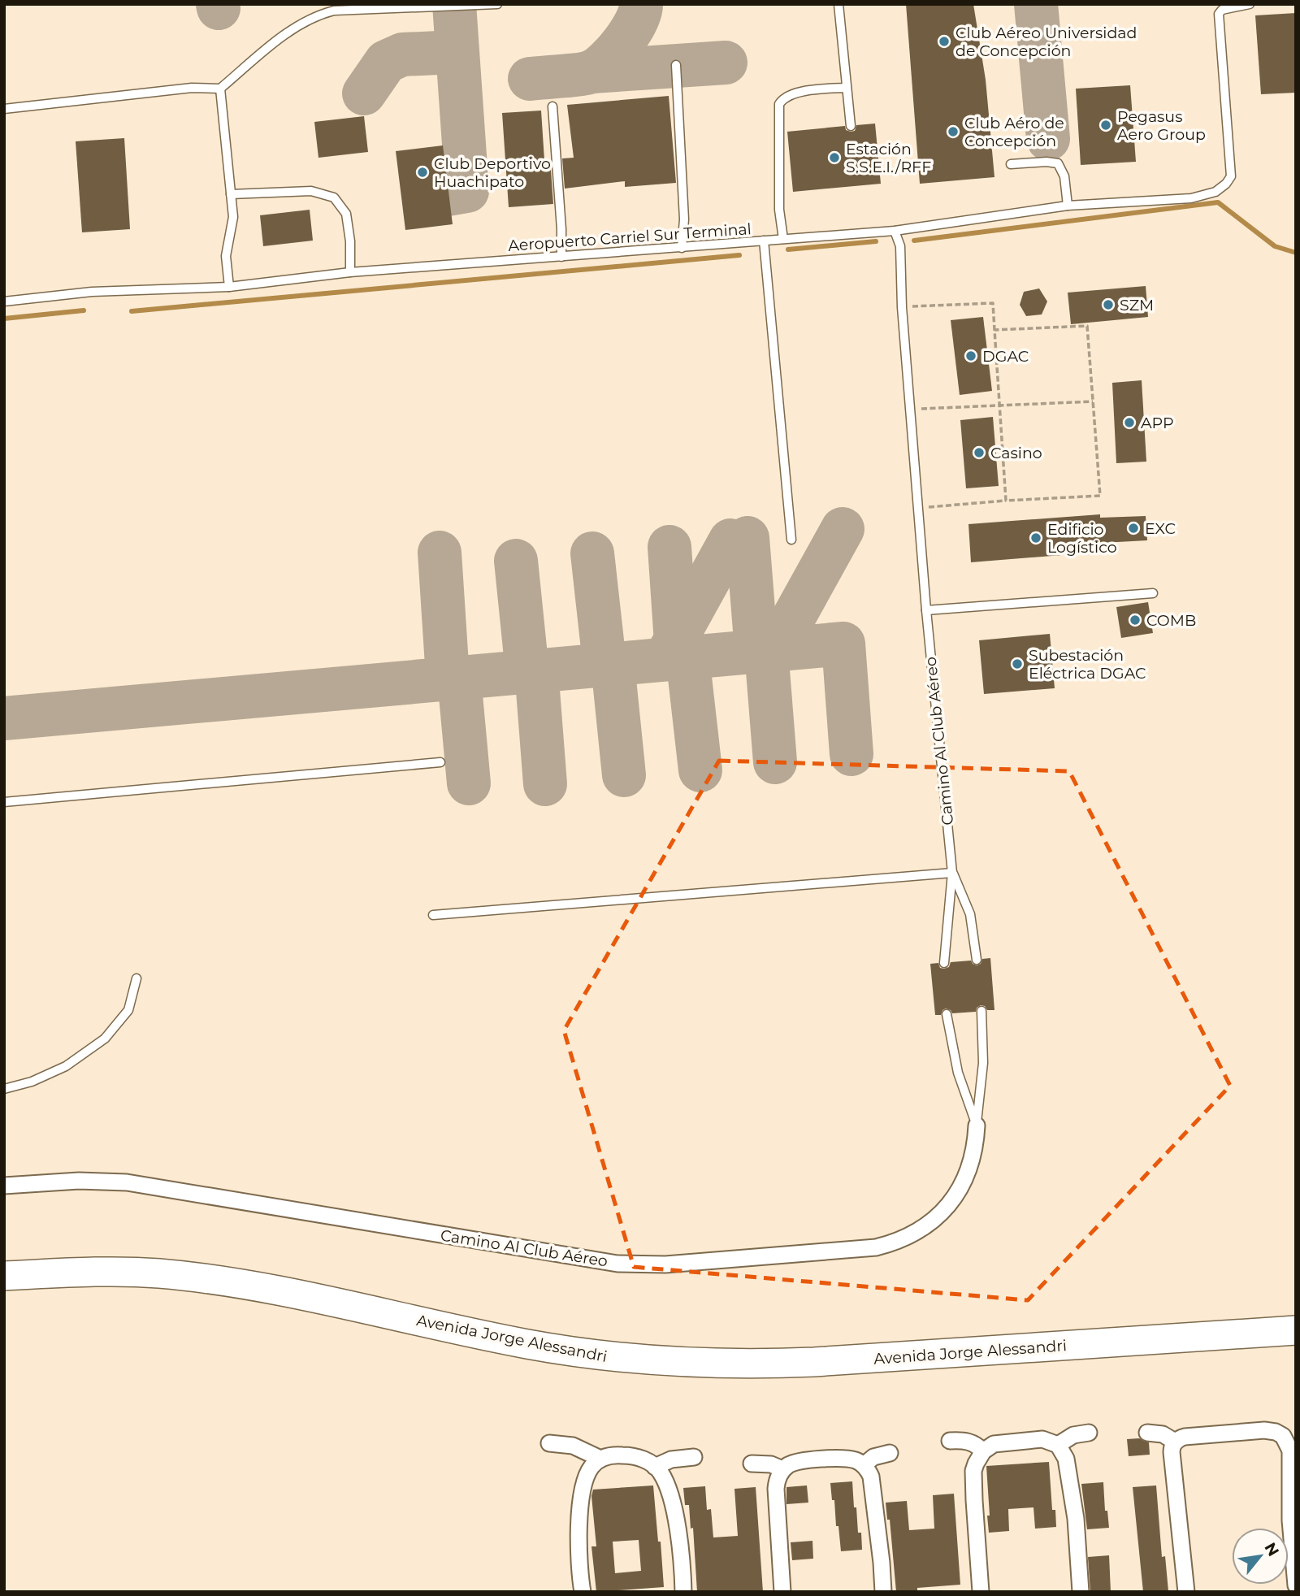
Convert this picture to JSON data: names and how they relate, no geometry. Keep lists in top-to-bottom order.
{
  "streets": {
    "highway": ["Avenida Jorge Alessandri"],
    "street": ["Camino Al Club Aéreo"],
    "lane": ["Aeropuerto Carriel Sur Terminal"]
  },
  "crossings": [
    ["Aeropuerto Carriel Sur Terminal", "Camino Al Club Aéreo"]
  ],
  "places": [
    "Club Aéreo Universidad de Concepción",
    "Pegasus Aero Group",
    "Club Aéro de Concepción",
    "Estación S.S.E.I./RFF",
    "Club Deportivo Huachipato",
    "SZM",
    "DGAC",
    "APP",
    "Casino",
    "EXC",
    "Edificio Logístico",
    "COMB",
    "Subestación Eléctrica DGAC"
  ],
  "north": "top right"
}
